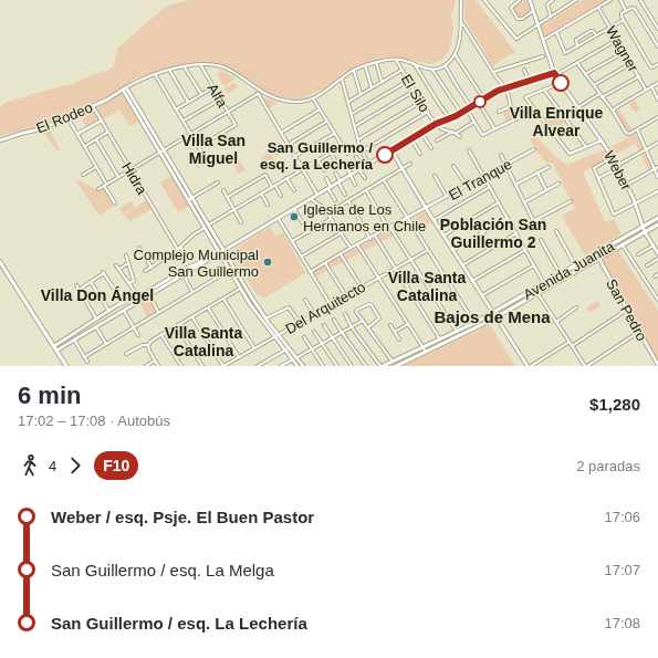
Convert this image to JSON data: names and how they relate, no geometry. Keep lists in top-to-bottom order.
{
  "streets": {
    "main road": ["Avenida Juanita"],
    "street": [
      "Wagner",
      "El Silo",
      "Alfa",
      "El Rodeo",
      "Weber",
      "Hidra",
      "El Tranque",
      "Del Arquitecto",
      "San Pedro"
    ]
  },
  "crossings": [
    ["El Rodeo", "Hidra"],
    ["Weber", "Avenida Juanita"],
    ["Avenida Juanita", "San Pedro"]
  ],
  "districts": [
    "Villa Enrique Alvear",
    "Villa San Miguel",
    "Población San Guillermo 2",
    "Villa Santa Catalina",
    "Villa Don Ángel",
    "Bajos de Mena",
    "Villa Santa Catalina"
  ],
  "places": ["San Guillermo / esq. La Lechería", "Iglesia de Los Hermanos en Chile", "Complejo Municipal San Guillermo"],
  "lines": ["bus line F10"],
  "page": {
    "heading": ["6 min", "17:02 – 17:08 · Autobús", "$1,280"],
    "legs": ["4", "F10", "2 paradas"],
    "list": [
      {
        "name": "Weber / esq. Psje. El Buen Pastor",
        "value": "17:06"
      },
      {
        "name": "San Guillermo / esq. La Melga",
        "value": "17:07"
      },
      {
        "name": "San Guillermo / esq. La Lechería",
        "value": "17:08"
      }
    ]
  }
}
